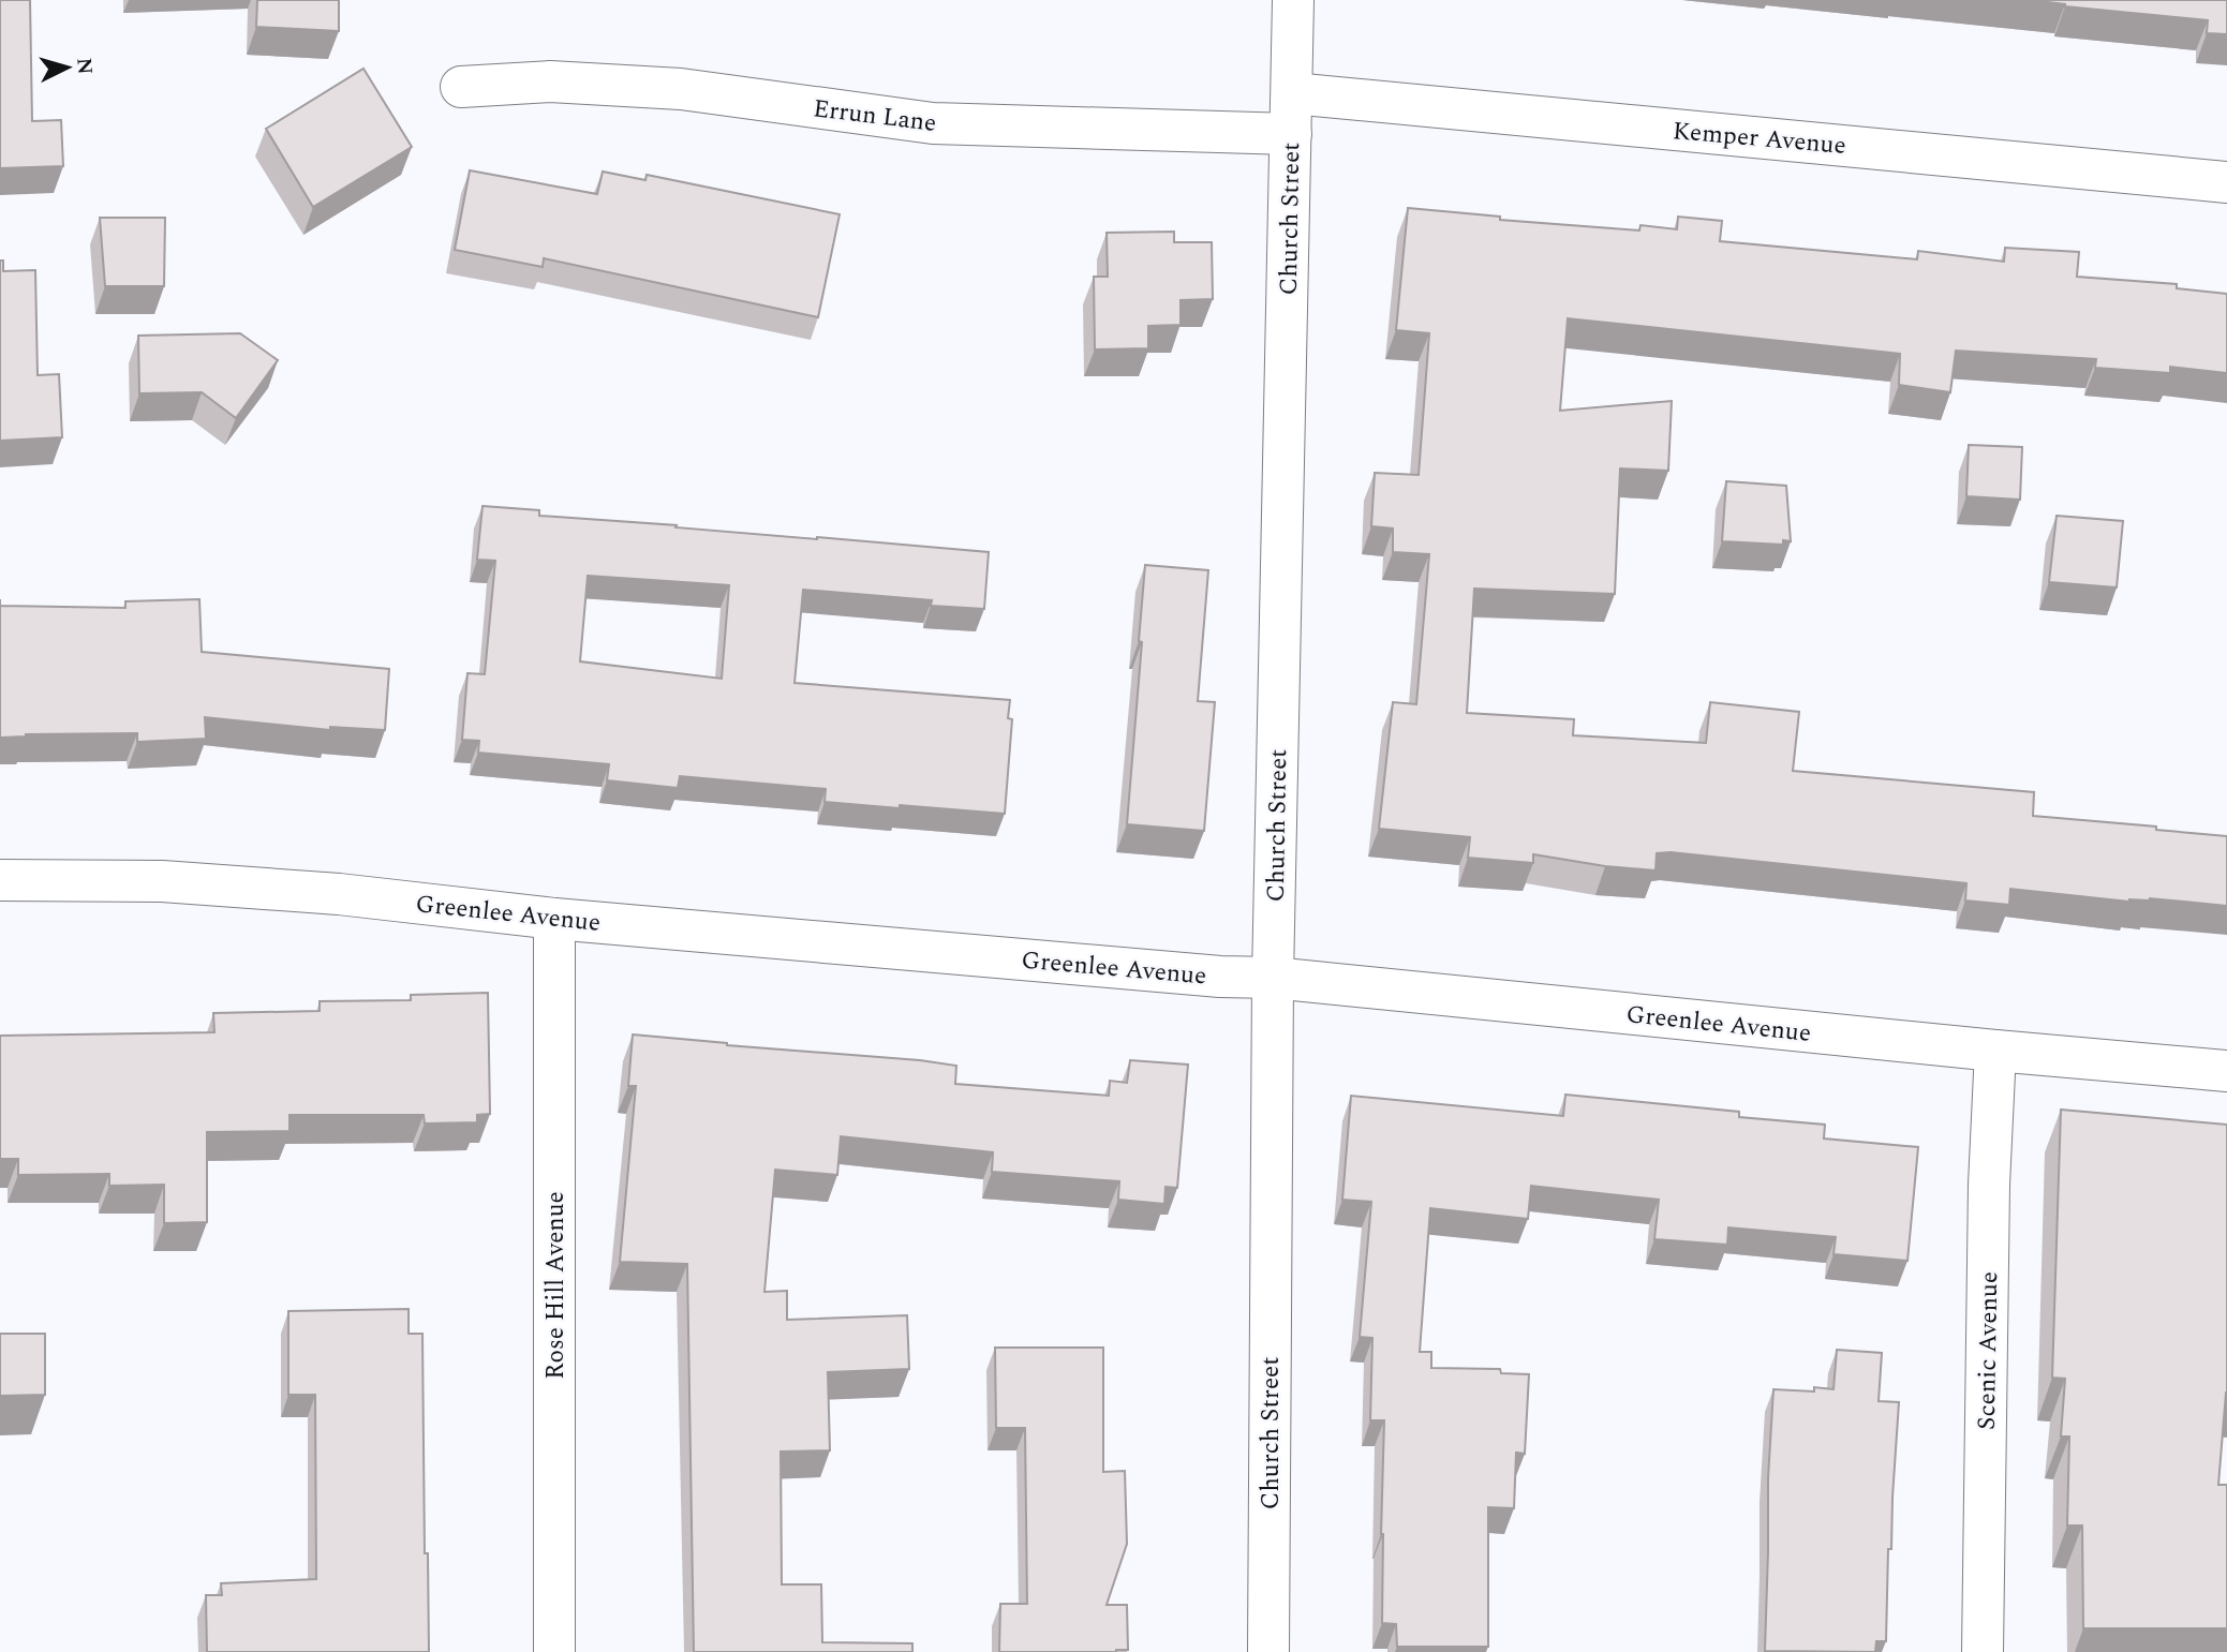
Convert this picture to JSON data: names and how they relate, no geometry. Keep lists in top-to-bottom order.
{
  "streets": {
    "street": [
      "Errun Lane",
      "Kemper Avenue",
      "Church Street",
      "Greenlee Avenue",
      "Rose Hill Avenue",
      "Scenic Avenue"
    ]
  },
  "crossings": [
    ["Errun Lane", "Church Street"],
    ["Kemper Avenue", "Church Street"],
    ["Church Street", "Greenlee Avenue"],
    ["Greenlee Avenue", "Rose Hill Avenue"],
    ["Greenlee Avenue", "Scenic Avenue"]
  ],
  "north": "right"
}
